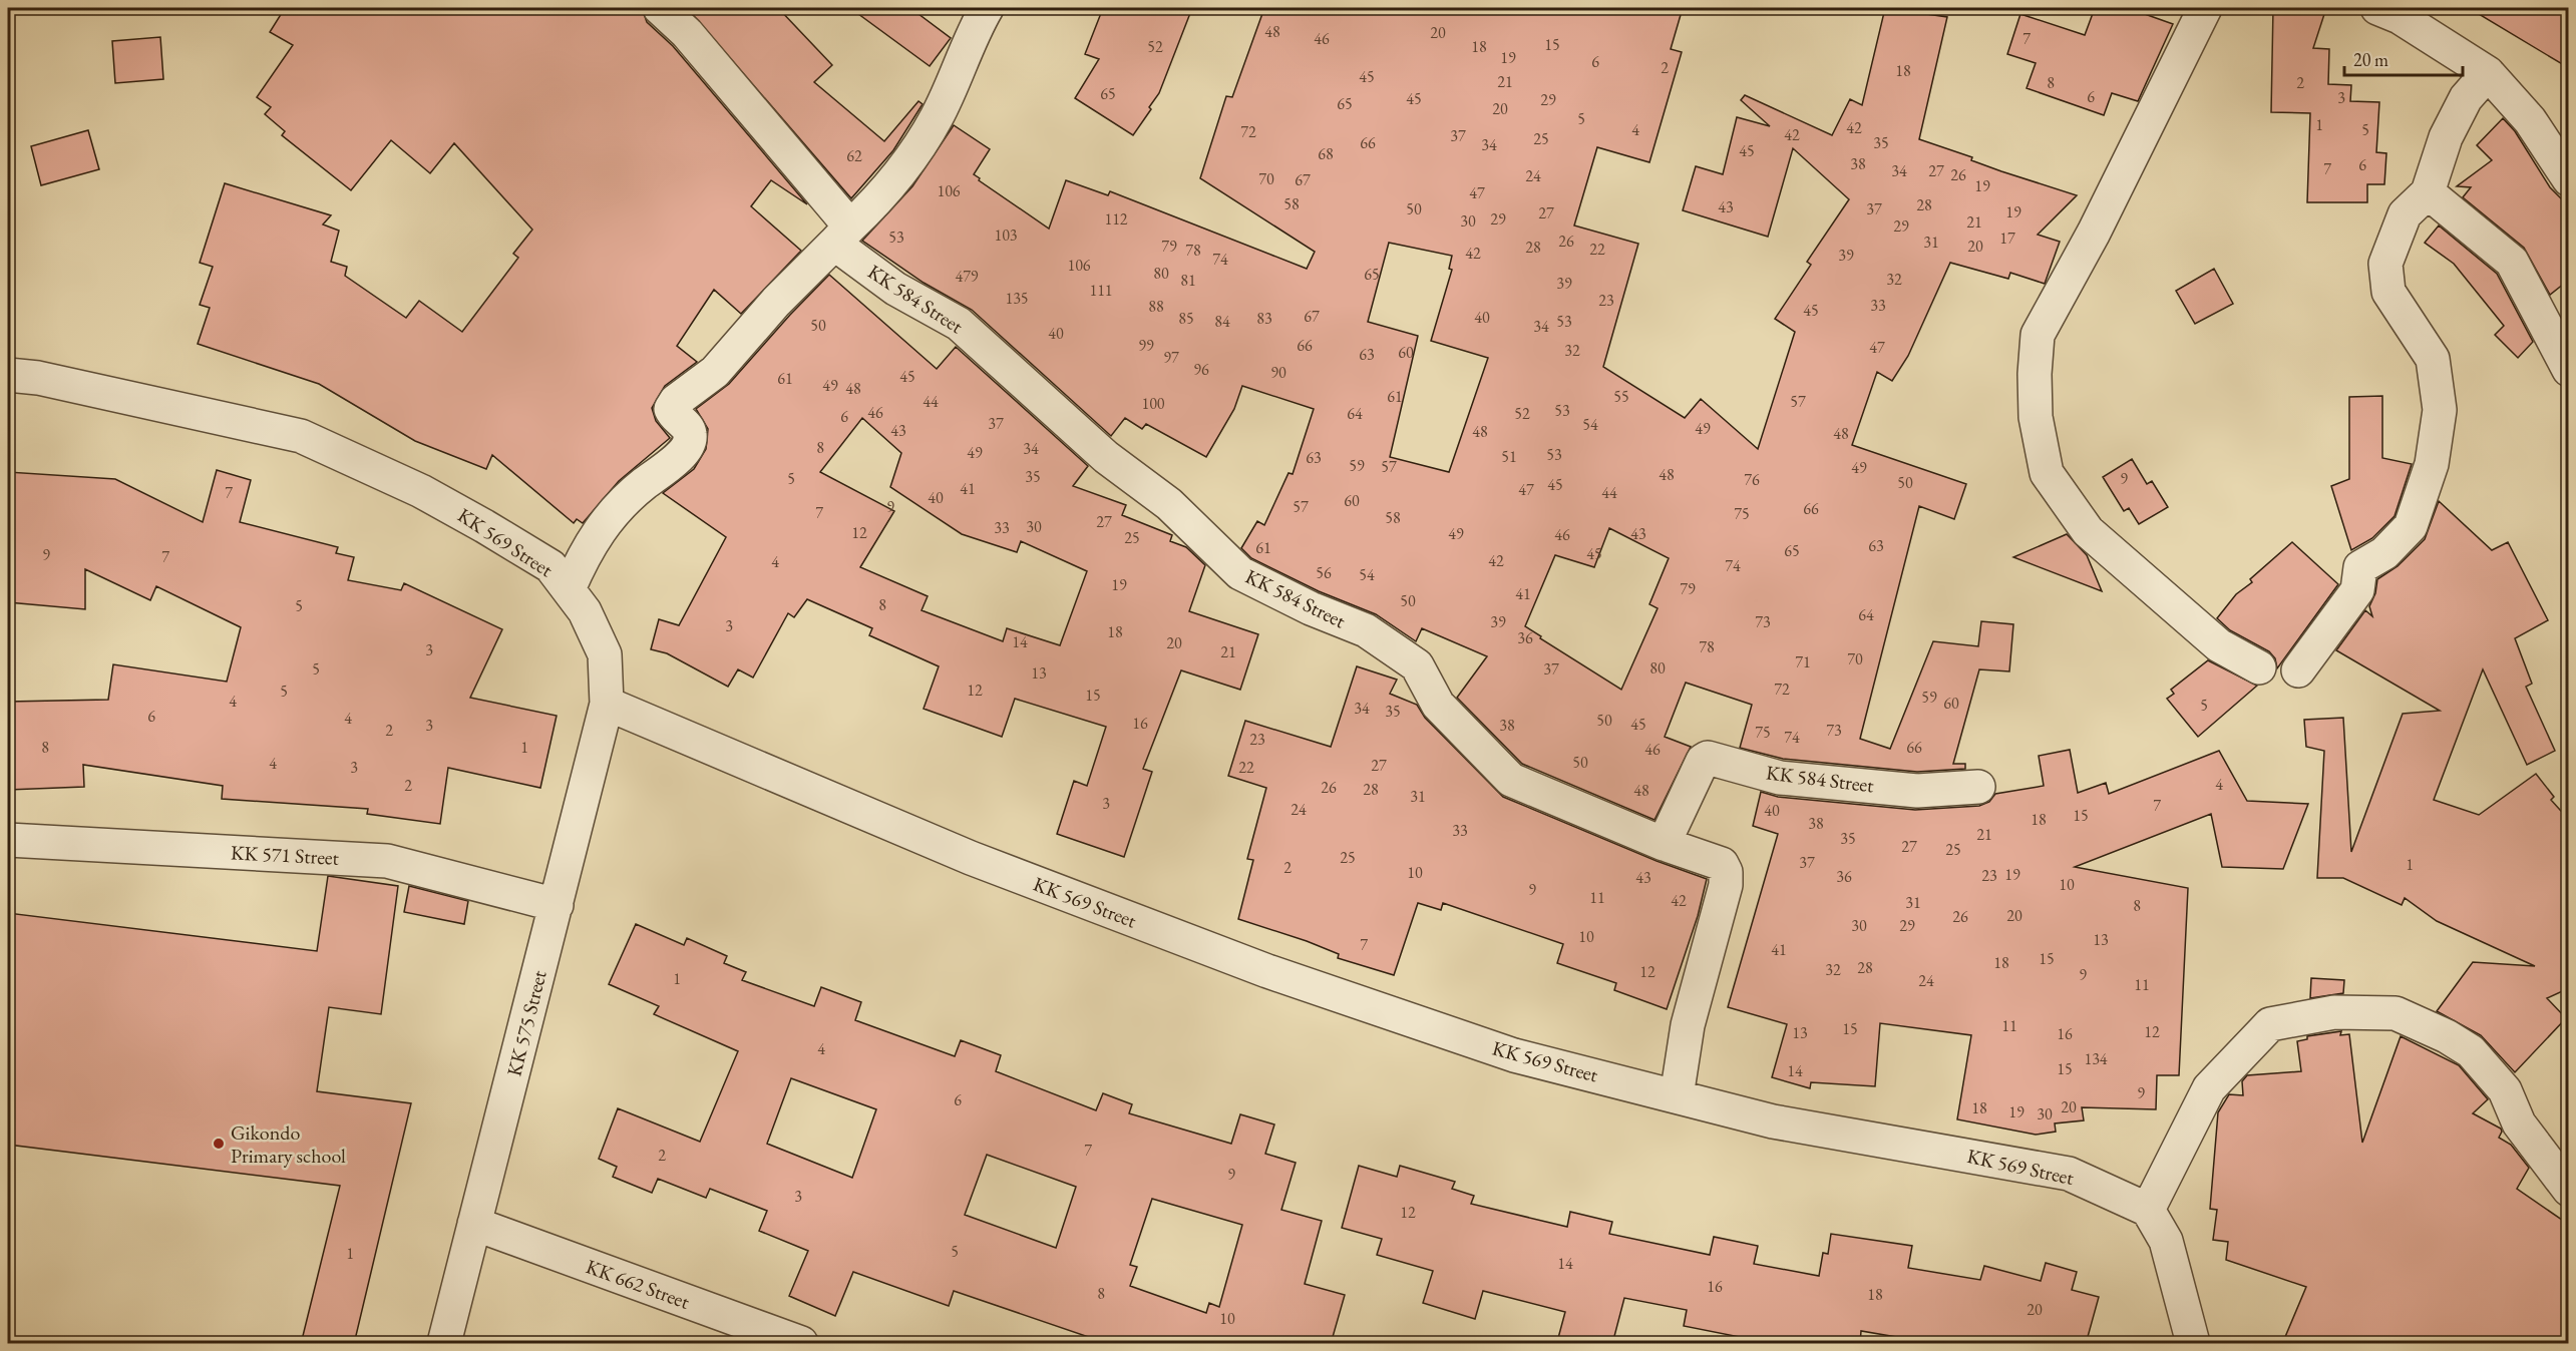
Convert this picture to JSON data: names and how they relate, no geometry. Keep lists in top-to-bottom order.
{
  "streets": {
    "street": [
      "KK 584 Street",
      "KK 569 Street",
      "KK 571 Street",
      "KK 575 Street",
      "KK 662 Street"
    ]
  },
  "crossings": [
    ["KK 569 Street", "KK 575 Street"],
    ["KK 571 Street", "KK 575 Street"],
    ["KK 575 Street", "KK 662 Street"]
  ],
  "places": ["Gikondo Primary school"],
  "house_numbers": [
    "48",
    "20",
    "46",
    "7",
    "15",
    "52",
    "18",
    "19",
    "6",
    "2",
    "18",
    "45",
    "21",
    "8",
    "2",
    "65",
    "6",
    "3",
    "45",
    "29",
    "65",
    "20",
    "5",
    "1",
    "42",
    "4",
    "5",
    "72",
    "42",
    "37",
    "25",
    "66",
    "35",
    "34",
    "45",
    "68",
    "62",
    "38",
    "6",
    "7",
    "34",
    "27",
    "26",
    "24",
    "70",
    "67",
    "19",
    "106",
    "47",
    "58",
    "28",
    "43",
    "50",
    "37",
    "19",
    "27",
    "112",
    "29",
    "30",
    "21",
    "29",
    "103",
    "53",
    "17",
    "26",
    "31",
    "79",
    "20",
    "28",
    "22",
    "78",
    "42",
    "39",
    "74",
    "106",
    "80",
    "65",
    "479",
    "32",
    "81",
    "39",
    "111",
    "135",
    "23",
    "33",
    "88",
    "45",
    "67",
    "40",
    "85",
    "83",
    "84",
    "53",
    "50",
    "34",
    "40",
    "99",
    "66",
    "47",
    "32",
    "60",
    "63",
    "97",
    "96",
    "90",
    "45",
    "61",
    "49",
    "48",
    "61",
    "55",
    "44",
    "57",
    "100",
    "53",
    "46",
    "64",
    "52",
    "6",
    "37",
    "54",
    "49",
    "43",
    "48",
    "48",
    "8",
    "34",
    "49",
    "53",
    "51",
    "63",
    "59",
    "57",
    "49",
    "48",
    "35",
    "5",
    "9",
    "76",
    "50",
    "45",
    "41",
    "47",
    "7",
    "44",
    "40",
    "60",
    "9",
    "57",
    "66",
    "7",
    "75",
    "58",
    "27",
    "30",
    "33",
    "12",
    "49",
    "43",
    "46",
    "25",
    "63",
    "61",
    "65",
    "45",
    "9",
    "7",
    "42",
    "4",
    "74",
    "56",
    "54",
    "19",
    "79",
    "41",
    "50",
    "8",
    "5",
    "64",
    "39",
    "73",
    "3",
    "18",
    "36",
    "14",
    "20",
    "78",
    "3",
    "21",
    "70",
    "71",
    "80",
    "5",
    "37",
    "13",
    "72",
    "12",
    "5",
    "15",
    "59",
    "4",
    "60",
    "5",
    "34",
    "35",
    "6",
    "4",
    "50",
    "16",
    "45",
    "3",
    "38",
    "2",
    "73",
    "75",
    "74",
    "23",
    "8",
    "1",
    "66",
    "46",
    "50",
    "4",
    "27",
    "3",
    "22",
    "4",
    "2",
    "26",
    "28",
    "48",
    "31",
    "3",
    "7",
    "24",
    "40",
    "15",
    "18",
    "38",
    "33",
    "21",
    "35",
    "27",
    "25",
    "25",
    "37",
    "1",
    "2",
    "10",
    "19",
    "23",
    "36",
    "43",
    "10",
    "9",
    "11",
    "42",
    "31",
    "8",
    "20",
    "26",
    "30",
    "29",
    "10",
    "13",
    "7",
    "41",
    "15",
    "18",
    "28",
    "32",
    "12",
    "9",
    "1",
    "24",
    "11",
    "11",
    "15",
    "12",
    "13",
    "16",
    "4",
    "134",
    "15",
    "14",
    "9",
    "6",
    "20",
    "18",
    "19",
    "30",
    "7",
    "2",
    "9",
    "3",
    "12",
    "5",
    "1",
    "14",
    "16",
    "8",
    "18",
    "20",
    "10"
  ],
  "scale_bar": "20 m"
}
